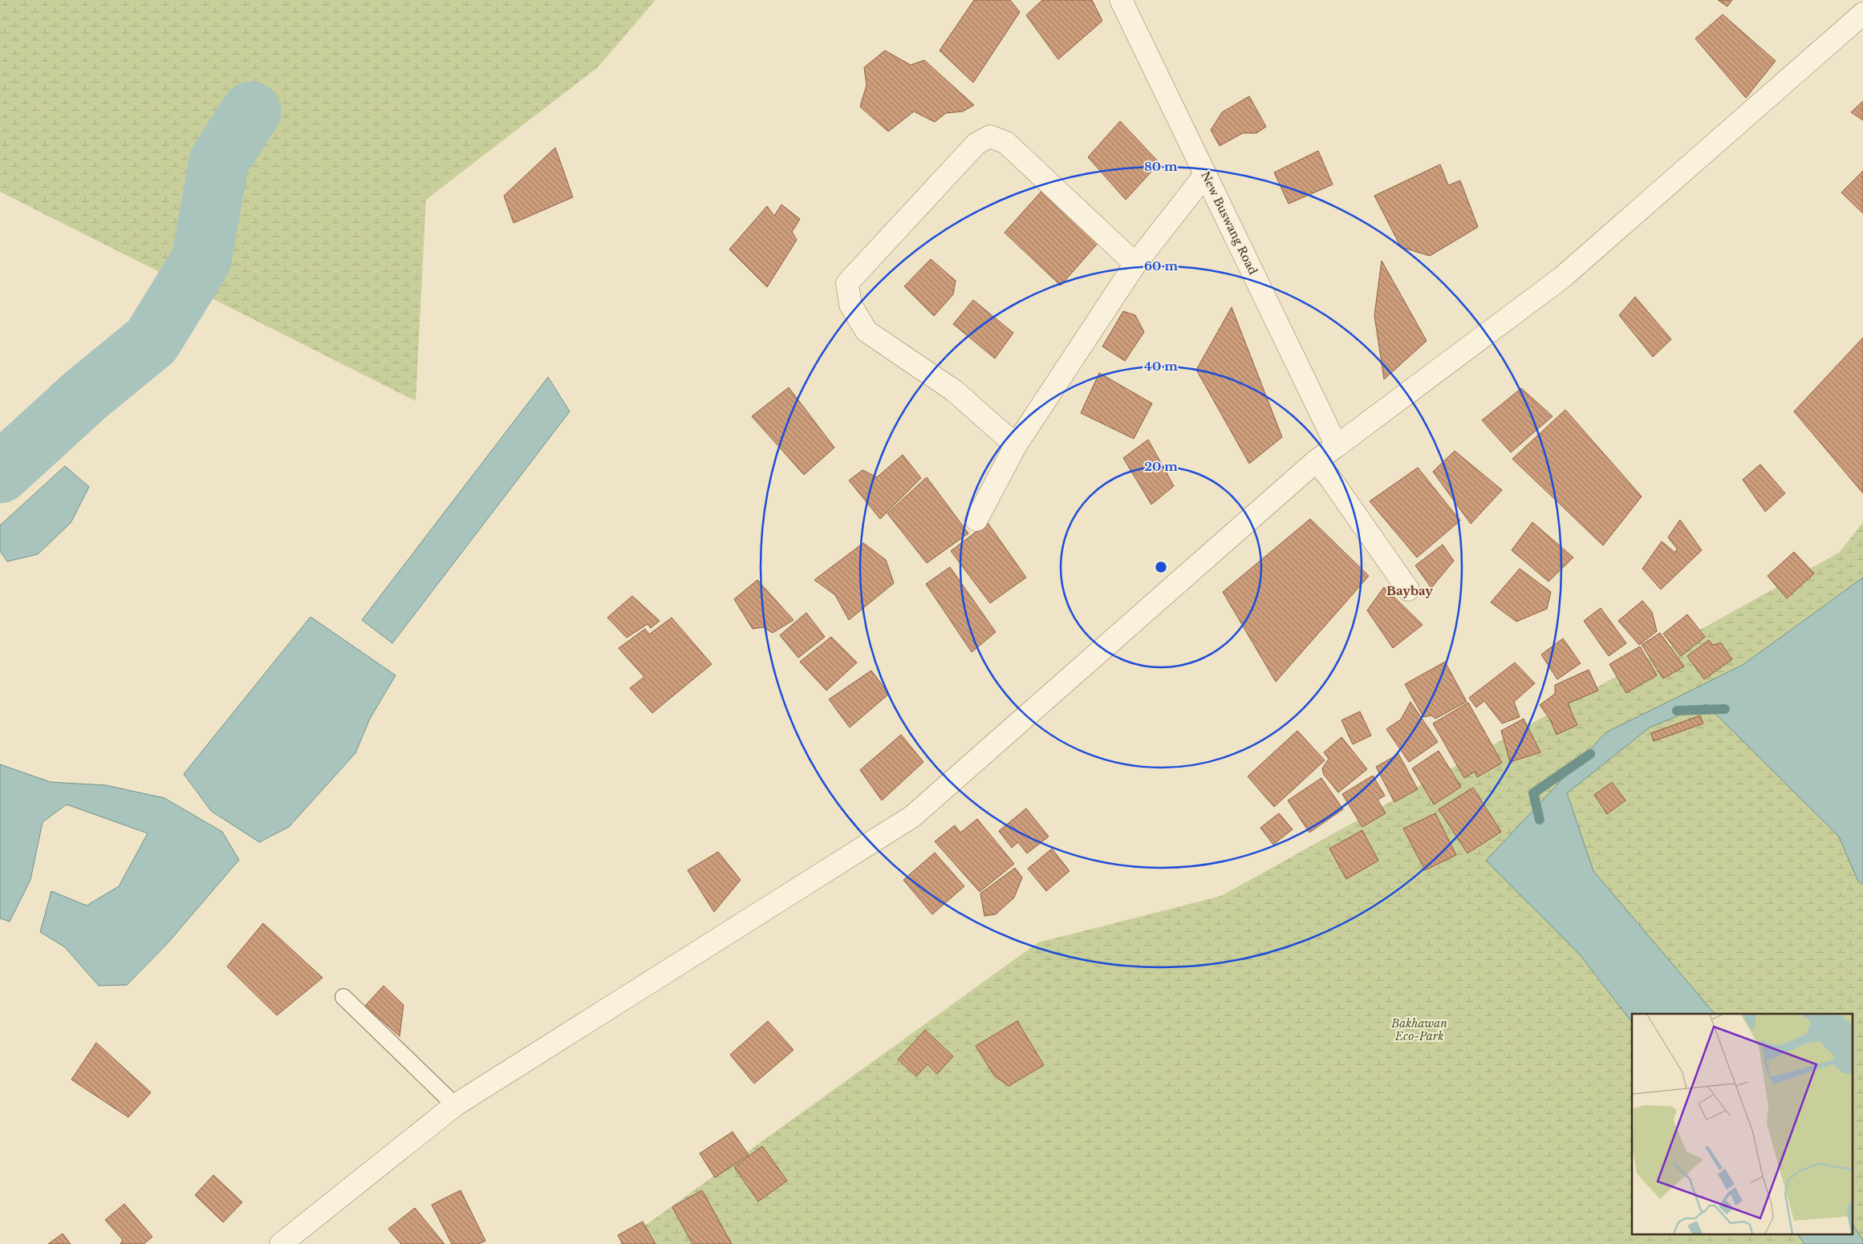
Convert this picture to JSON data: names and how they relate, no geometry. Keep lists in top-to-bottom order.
{
  "streets": {
    "street": ["New Buswang Road"]
  },
  "districts": ["Baybay"],
  "parks": ["Bakhawan Eco-Park"],
  "rings": [
    "80 m",
    "60 m",
    "40 m",
    "20 m"
  ]
}
